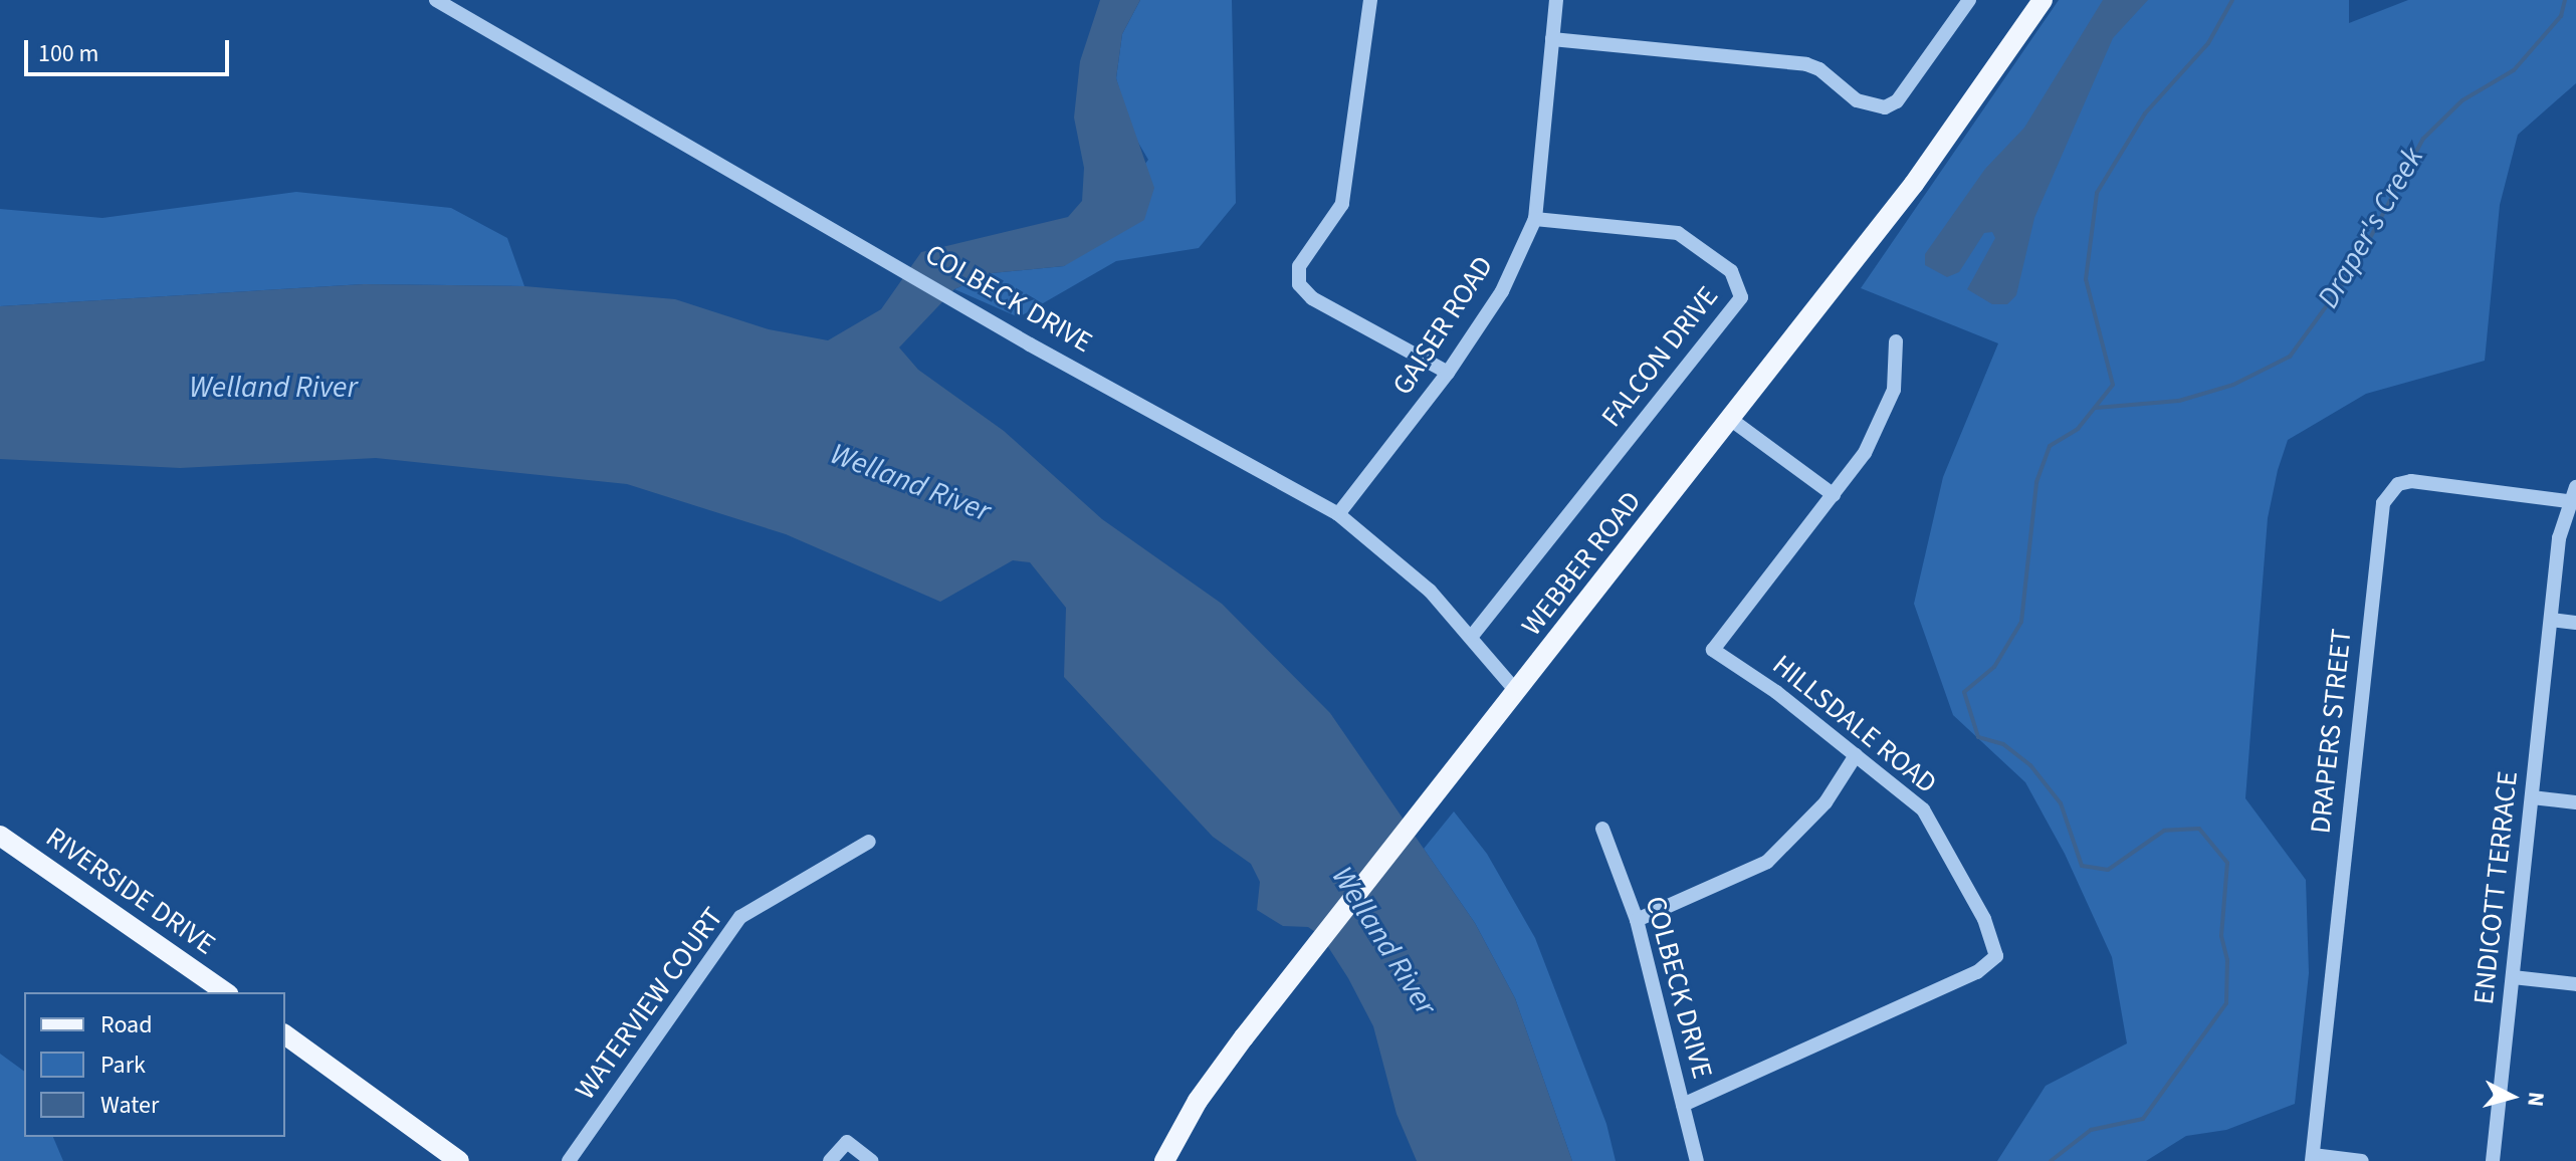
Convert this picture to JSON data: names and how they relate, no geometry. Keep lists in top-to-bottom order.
{
  "streets": {
    "main road": ["WEBBER ROAD", "RIVERSIDE DRIVE"],
    "street": [
      "COLBECK DRIVE",
      "GAISER ROAD",
      "FALCON DRIVE",
      "HILLSDALE ROAD",
      "DRAPERS STREET",
      "ENDICOTT TERRACE",
      "WATERVIEW COURT"
    ]
  },
  "crossings": [
    ["COLBECK DRIVE", "GAISER ROAD"],
    ["COLBECK DRIVE", "FALCON DRIVE"],
    ["COLBECK DRIVE", "WEBBER ROAD"],
    ["COLBECK DRIVE", "HILLSDALE ROAD"],
    ["GAISER ROAD", "FALCON DRIVE"],
    ["DRAPERS STREET", "ENDICOTT TERRACE"]
  ],
  "water": ["Draper's Creek", "Welland River"],
  "legend": ["Road", "Park", "Water"],
  "scale_bar": "100 m",
  "north": "right"
}
